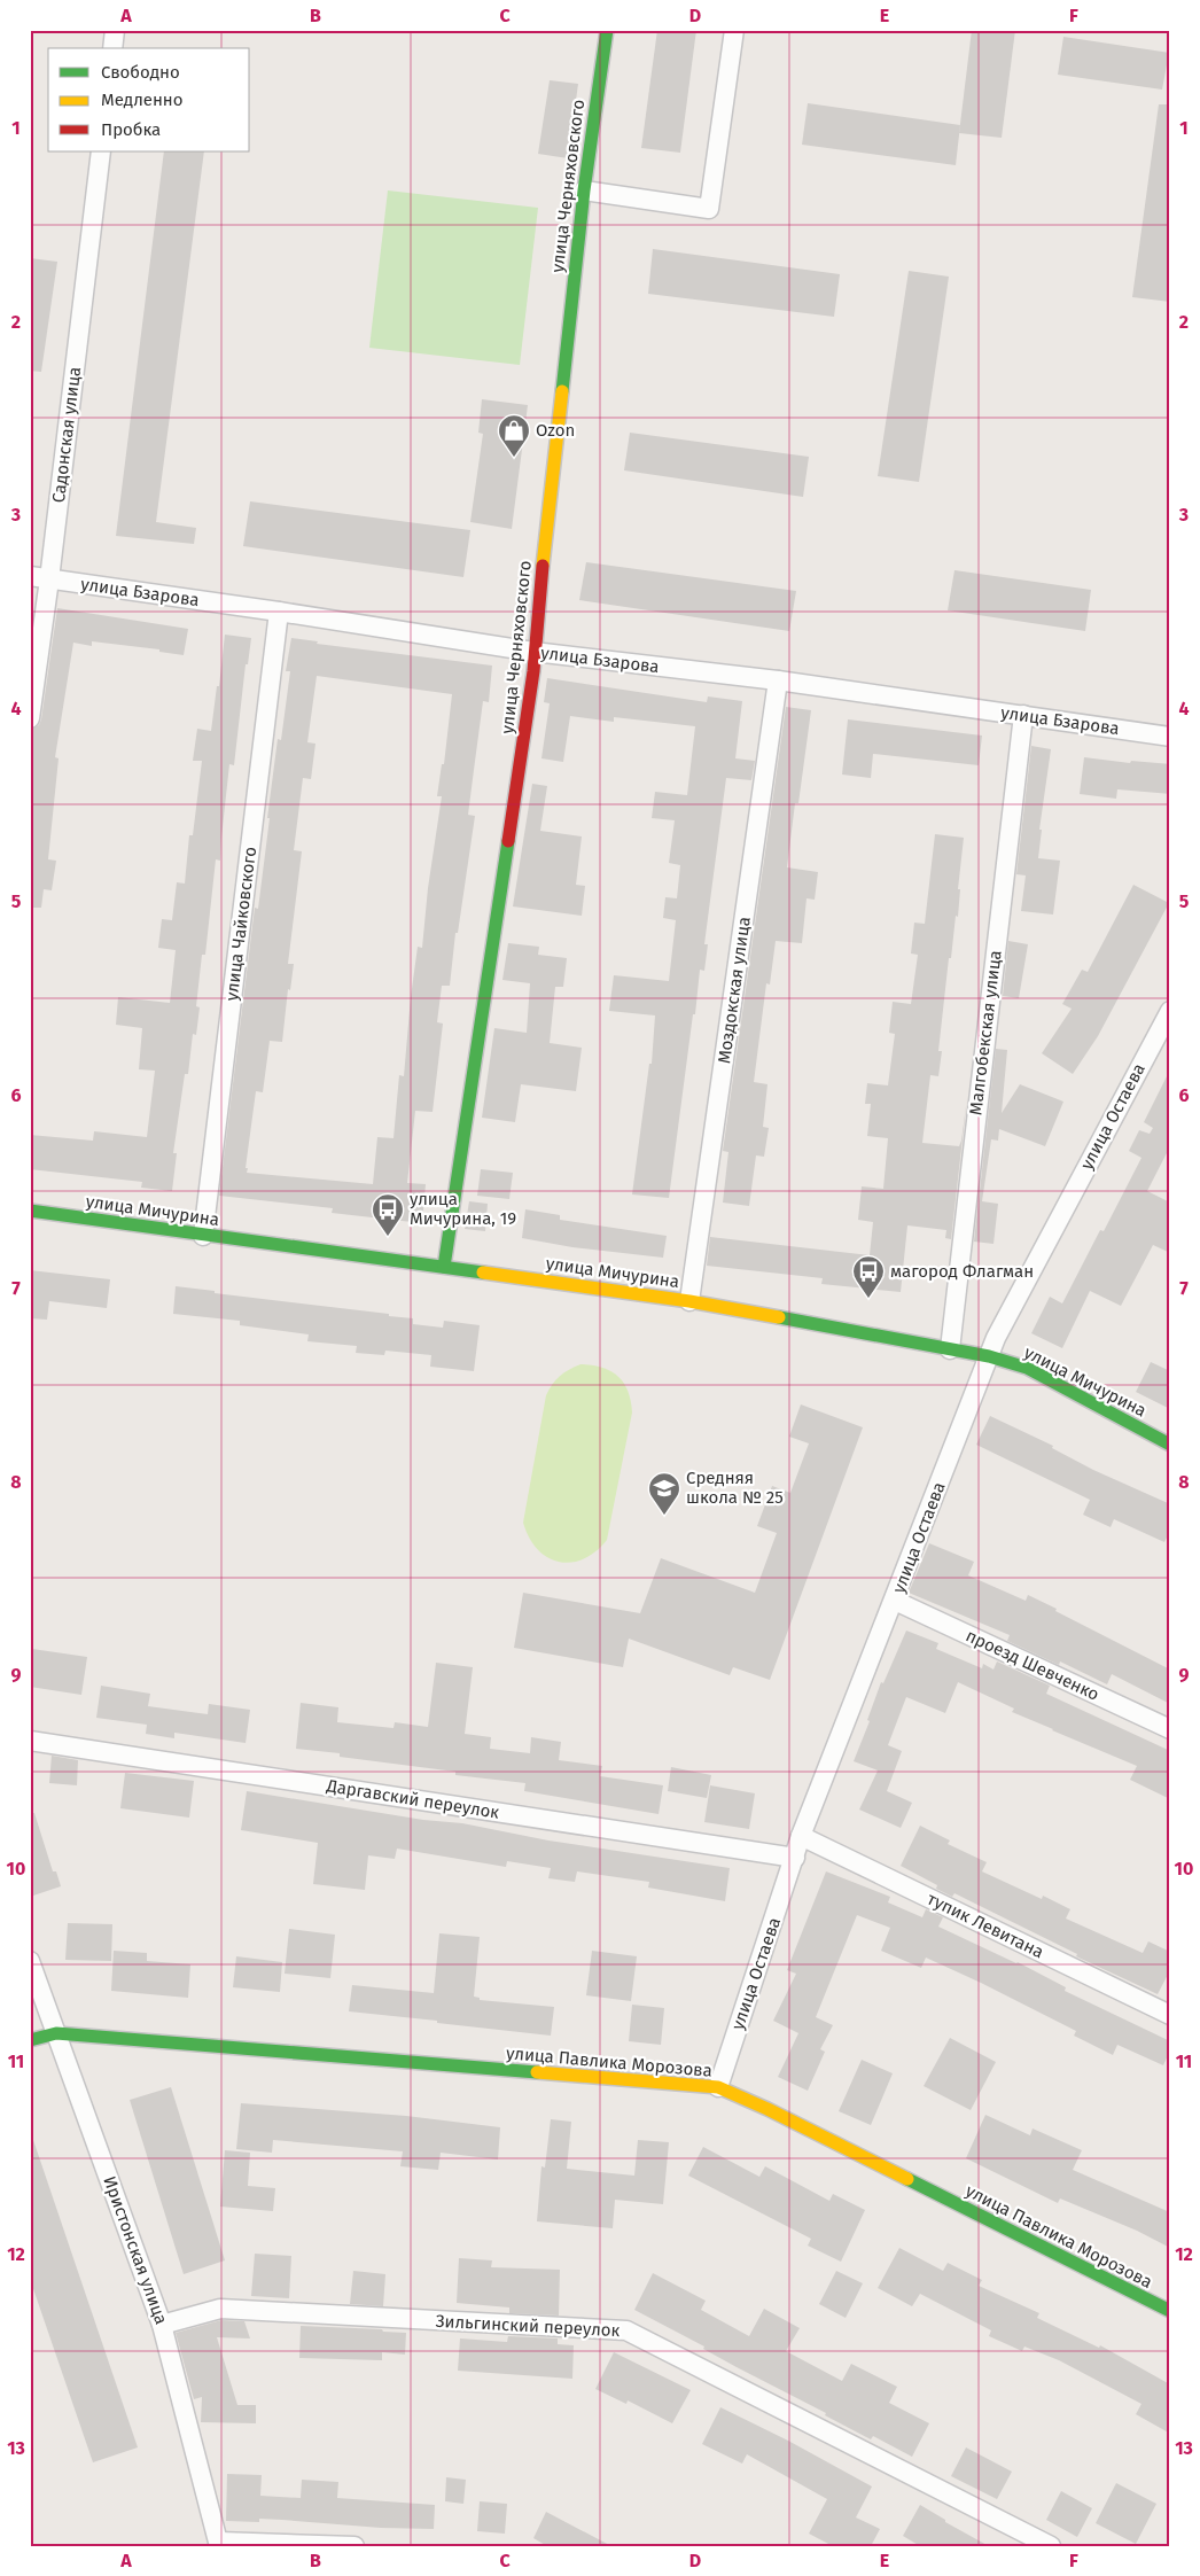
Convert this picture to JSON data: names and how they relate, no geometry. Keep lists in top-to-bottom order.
{
  "streets": {
    "street": [
      "улица Черняховского",
      "Садонская улица",
      "улица Бзарова",
      "улица Чайковского",
      "Моздокская улица",
      "Малгобекская улица",
      "улица Остаева",
      "улица Мичурина",
      "проезд Шевченко",
      "Даргавский переулок",
      "тупик Левитана",
      "улица Павлика Морозова",
      "Иристонская улица",
      "Зильгинский переулок"
    ]
  },
  "crossings": [
    ["улица Черняховского", "улица Бзарова"],
    ["улица Черняховского", "улица Мичурина"],
    ["Садонская улица", "улица Бзарова"],
    ["улица Бзарова", "улица Чайковского"],
    ["улица Бзарова", "Моздокская улица"],
    ["улица Бзарова", "Малгобекская улица"],
    ["улица Чайковского", "улица Мичурина"],
    ["Моздокская улица", "улица Мичурина"],
    ["Малгобекская улица", "улица Мичурина"],
    ["улица Остаева", "улица Мичурина"],
    ["улица Остаева", "проезд Шевченко"],
    ["улица Остаева", "Даргавский переулок"],
    ["улица Остаева", "тупик Левитана"],
    ["улица Остаева", "улица Павлика Морозова"],
    ["улица Павлика Морозова", "Иристонская улица"],
    ["Иристонская улица", "Зильгинский переулок"]
  ],
  "places": {
    "shop": ["Ozon"],
    "bus stop": ["улица Мичурина, 19", "магород Флагман"],
    "school or university": ["Средняя школа № 25"]
  },
  "legend": ["Свободно", "Медленно", "Пробка"],
  "grid": {
    "columns": [
      "A",
      "B",
      "C",
      "D",
      "E",
      "F"
    ],
    "rows": [
      "1",
      "2",
      "3",
      "4",
      "5",
      "6",
      "7",
      "8",
      "9",
      "10",
      "11",
      "12",
      "13"
    ]
  }
}
